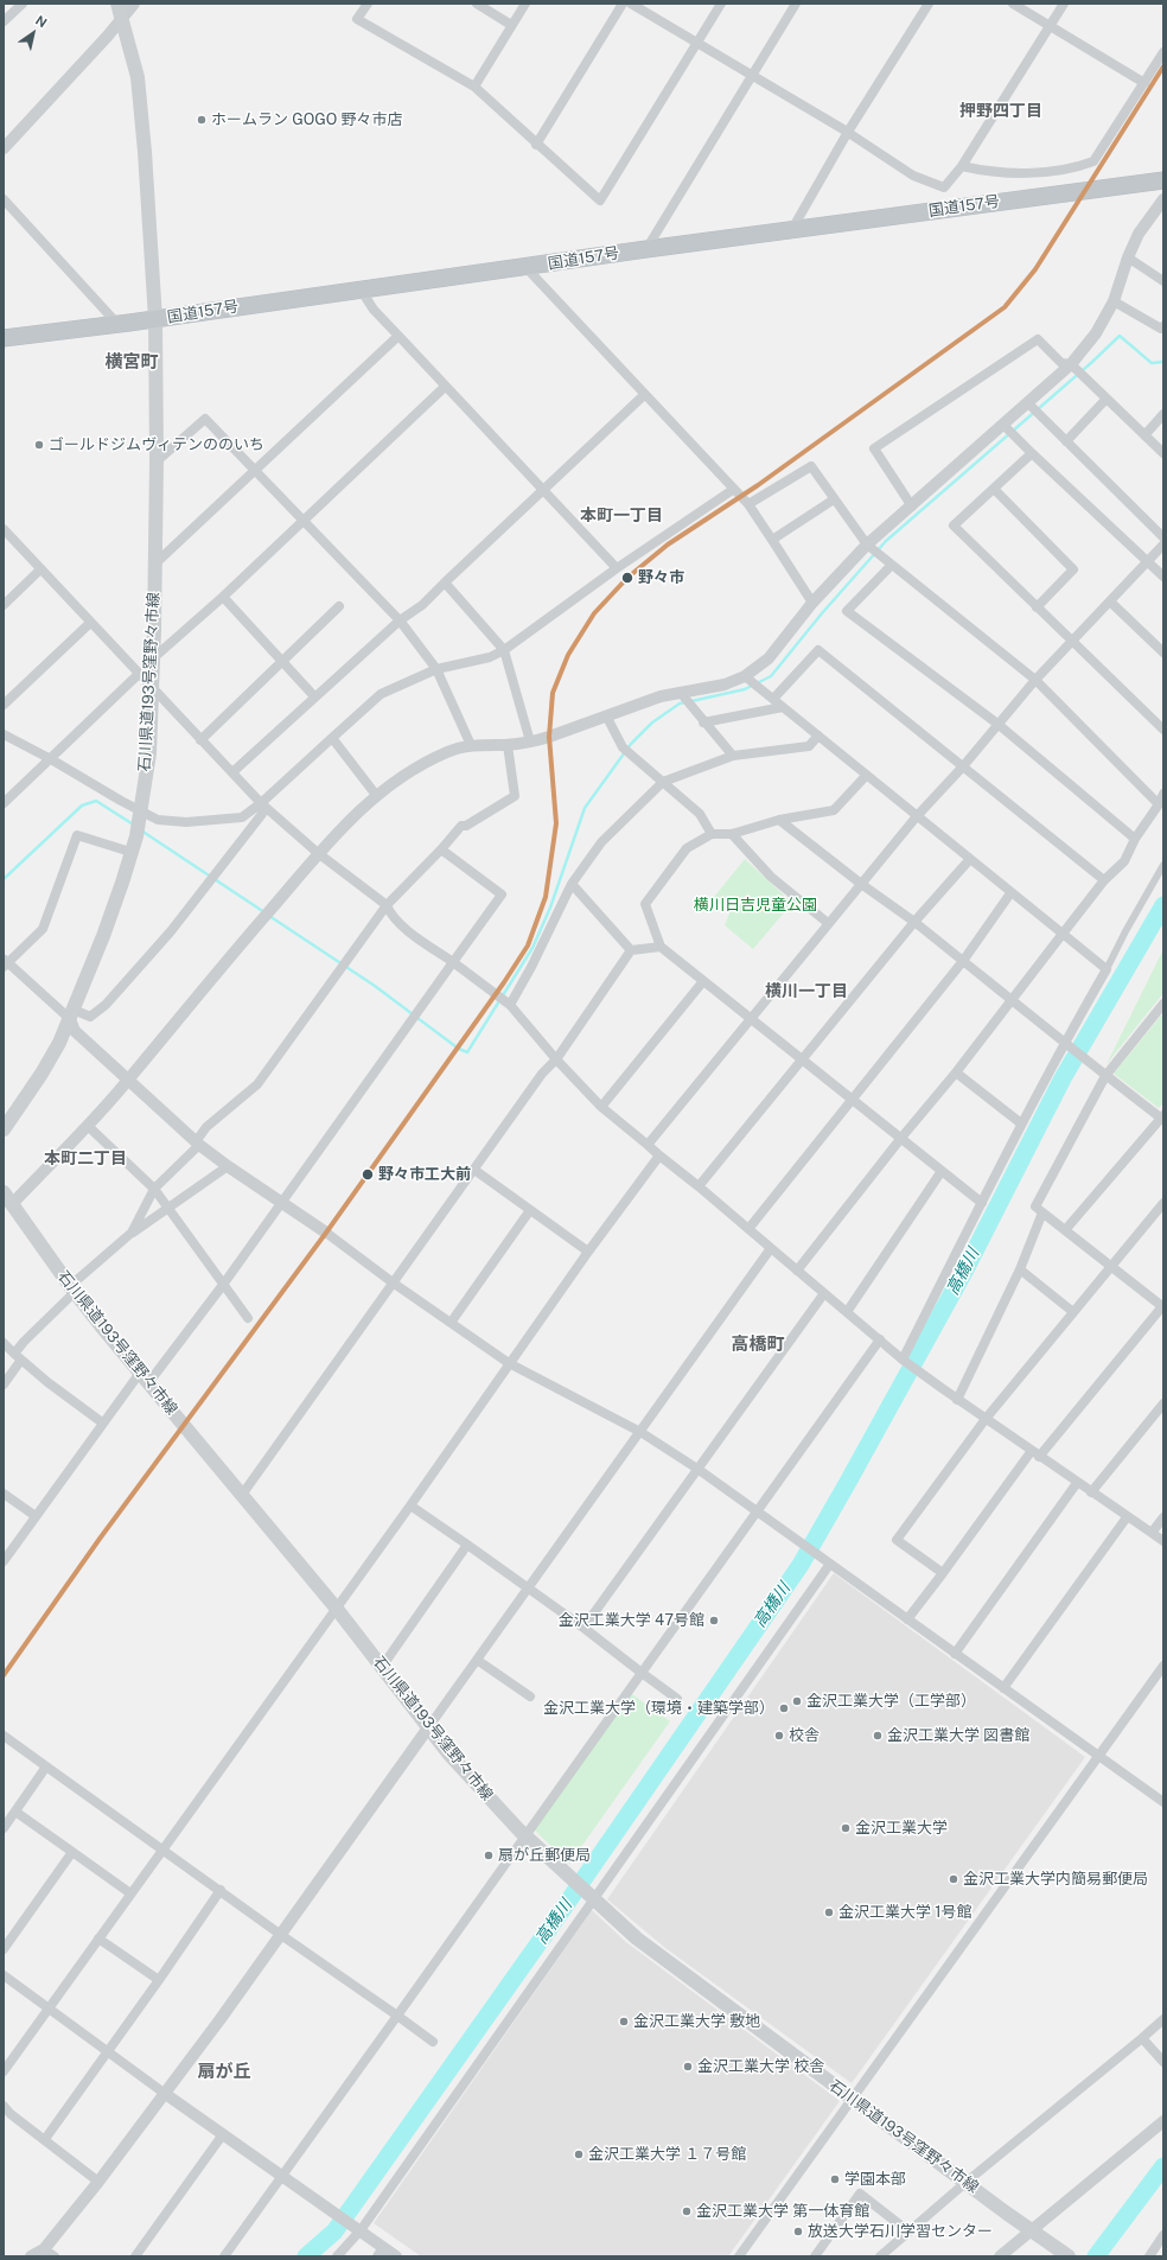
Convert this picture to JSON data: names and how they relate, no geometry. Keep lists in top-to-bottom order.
{
  "streets": {
    "highway": ["国道157号"],
    "main road": ["石川県道193号窪野々市線"]
  },
  "crossings": [
    ["国道157号", "石川県道193号窪野々市線"]
  ],
  "districts": [
    "押野四丁目",
    "横宮町",
    "本町一丁目",
    "横川一丁目",
    "本町二丁目",
    "高橋町",
    "扇が丘"
  ],
  "water": ["高橋川"],
  "parks": ["横川日吉児童公園"],
  "places": [
    "ホームラン GOGO 野々市店",
    "ゴールドジムヴィテンののいち",
    "野々市",
    "野々市工大前",
    "金沢工業大学 47号館",
    "金沢工業大学（工学部）",
    "金沢工業大学（環境・建築学部）",
    "校舎",
    "金沢工業大学 図書館",
    "金沢工業大学",
    "扇が丘郵便局",
    "金沢工業大学内簡易郵便局",
    "金沢工業大学 1号館",
    "金沢工業大学 敷地",
    "金沢工業大学 校舎",
    "金沢工業大学 １７号館",
    "学園本部",
    "金沢工業大学 第一体育館",
    "放送大学石川学習センター"
  ],
  "north": "top right"
}
